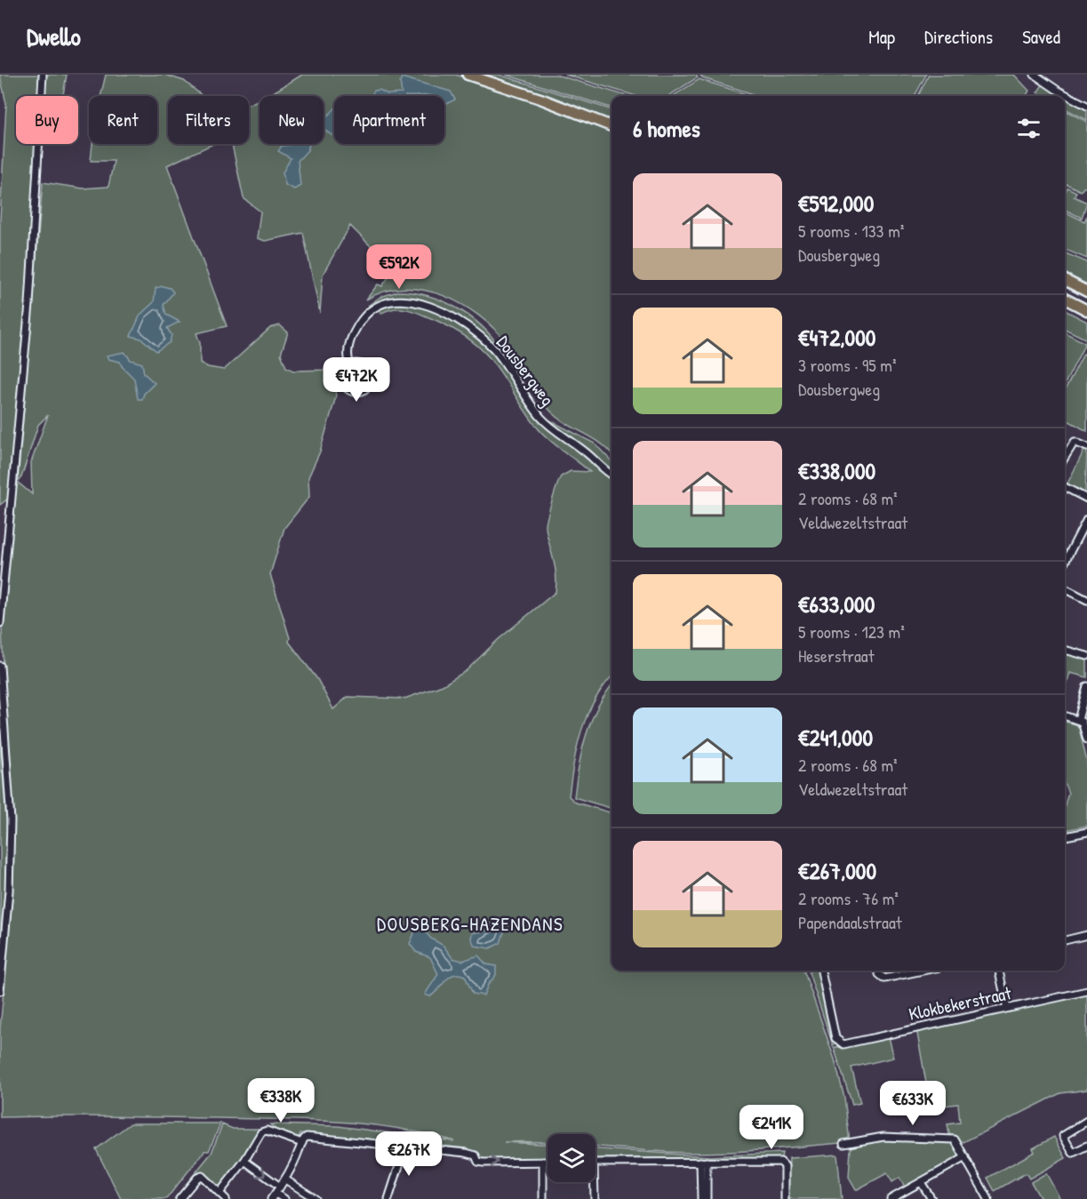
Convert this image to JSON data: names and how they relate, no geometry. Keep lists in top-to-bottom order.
{
  "streets": {
    "street": ["Dousbergweg", "Klokbekerstraat"]
  },
  "districts": ["DOUSBERG-HAZENDANS"],
  "page": {
    "header": "Dwello",
    "nav": ["Map", "Directions", "Saved"],
    "chip": [
      "Buy",
      "Rent",
      "Filters",
      "New",
      "Apartment"
    ],
    "heading": "6 homes",
    "list": [
      {
        "name": "€592,000",
        "note": "5 rooms · 133 m² · Dousbergweg"
      },
      {
        "name": "€472,000",
        "note": "3 rooms · 95 m² · Dousbergweg"
      },
      {
        "name": "€338,000",
        "note": "2 rooms · 68 m² · Veldwezeltstraat"
      },
      {
        "name": "€633,000",
        "note": "5 rooms · 123 m² · Heserstraat"
      },
      {
        "name": "€241,000",
        "note": "2 rooms · 68 m² · Veldwezeltstraat"
      },
      {
        "name": "€267,000",
        "note": "2 rooms · 76 m² · Papendaalstraat"
      }
    ],
    "price": [
      "€592K",
      "€472K",
      "€338K",
      "€633K",
      "€241K",
      "€267K"
    ]
  }
}
